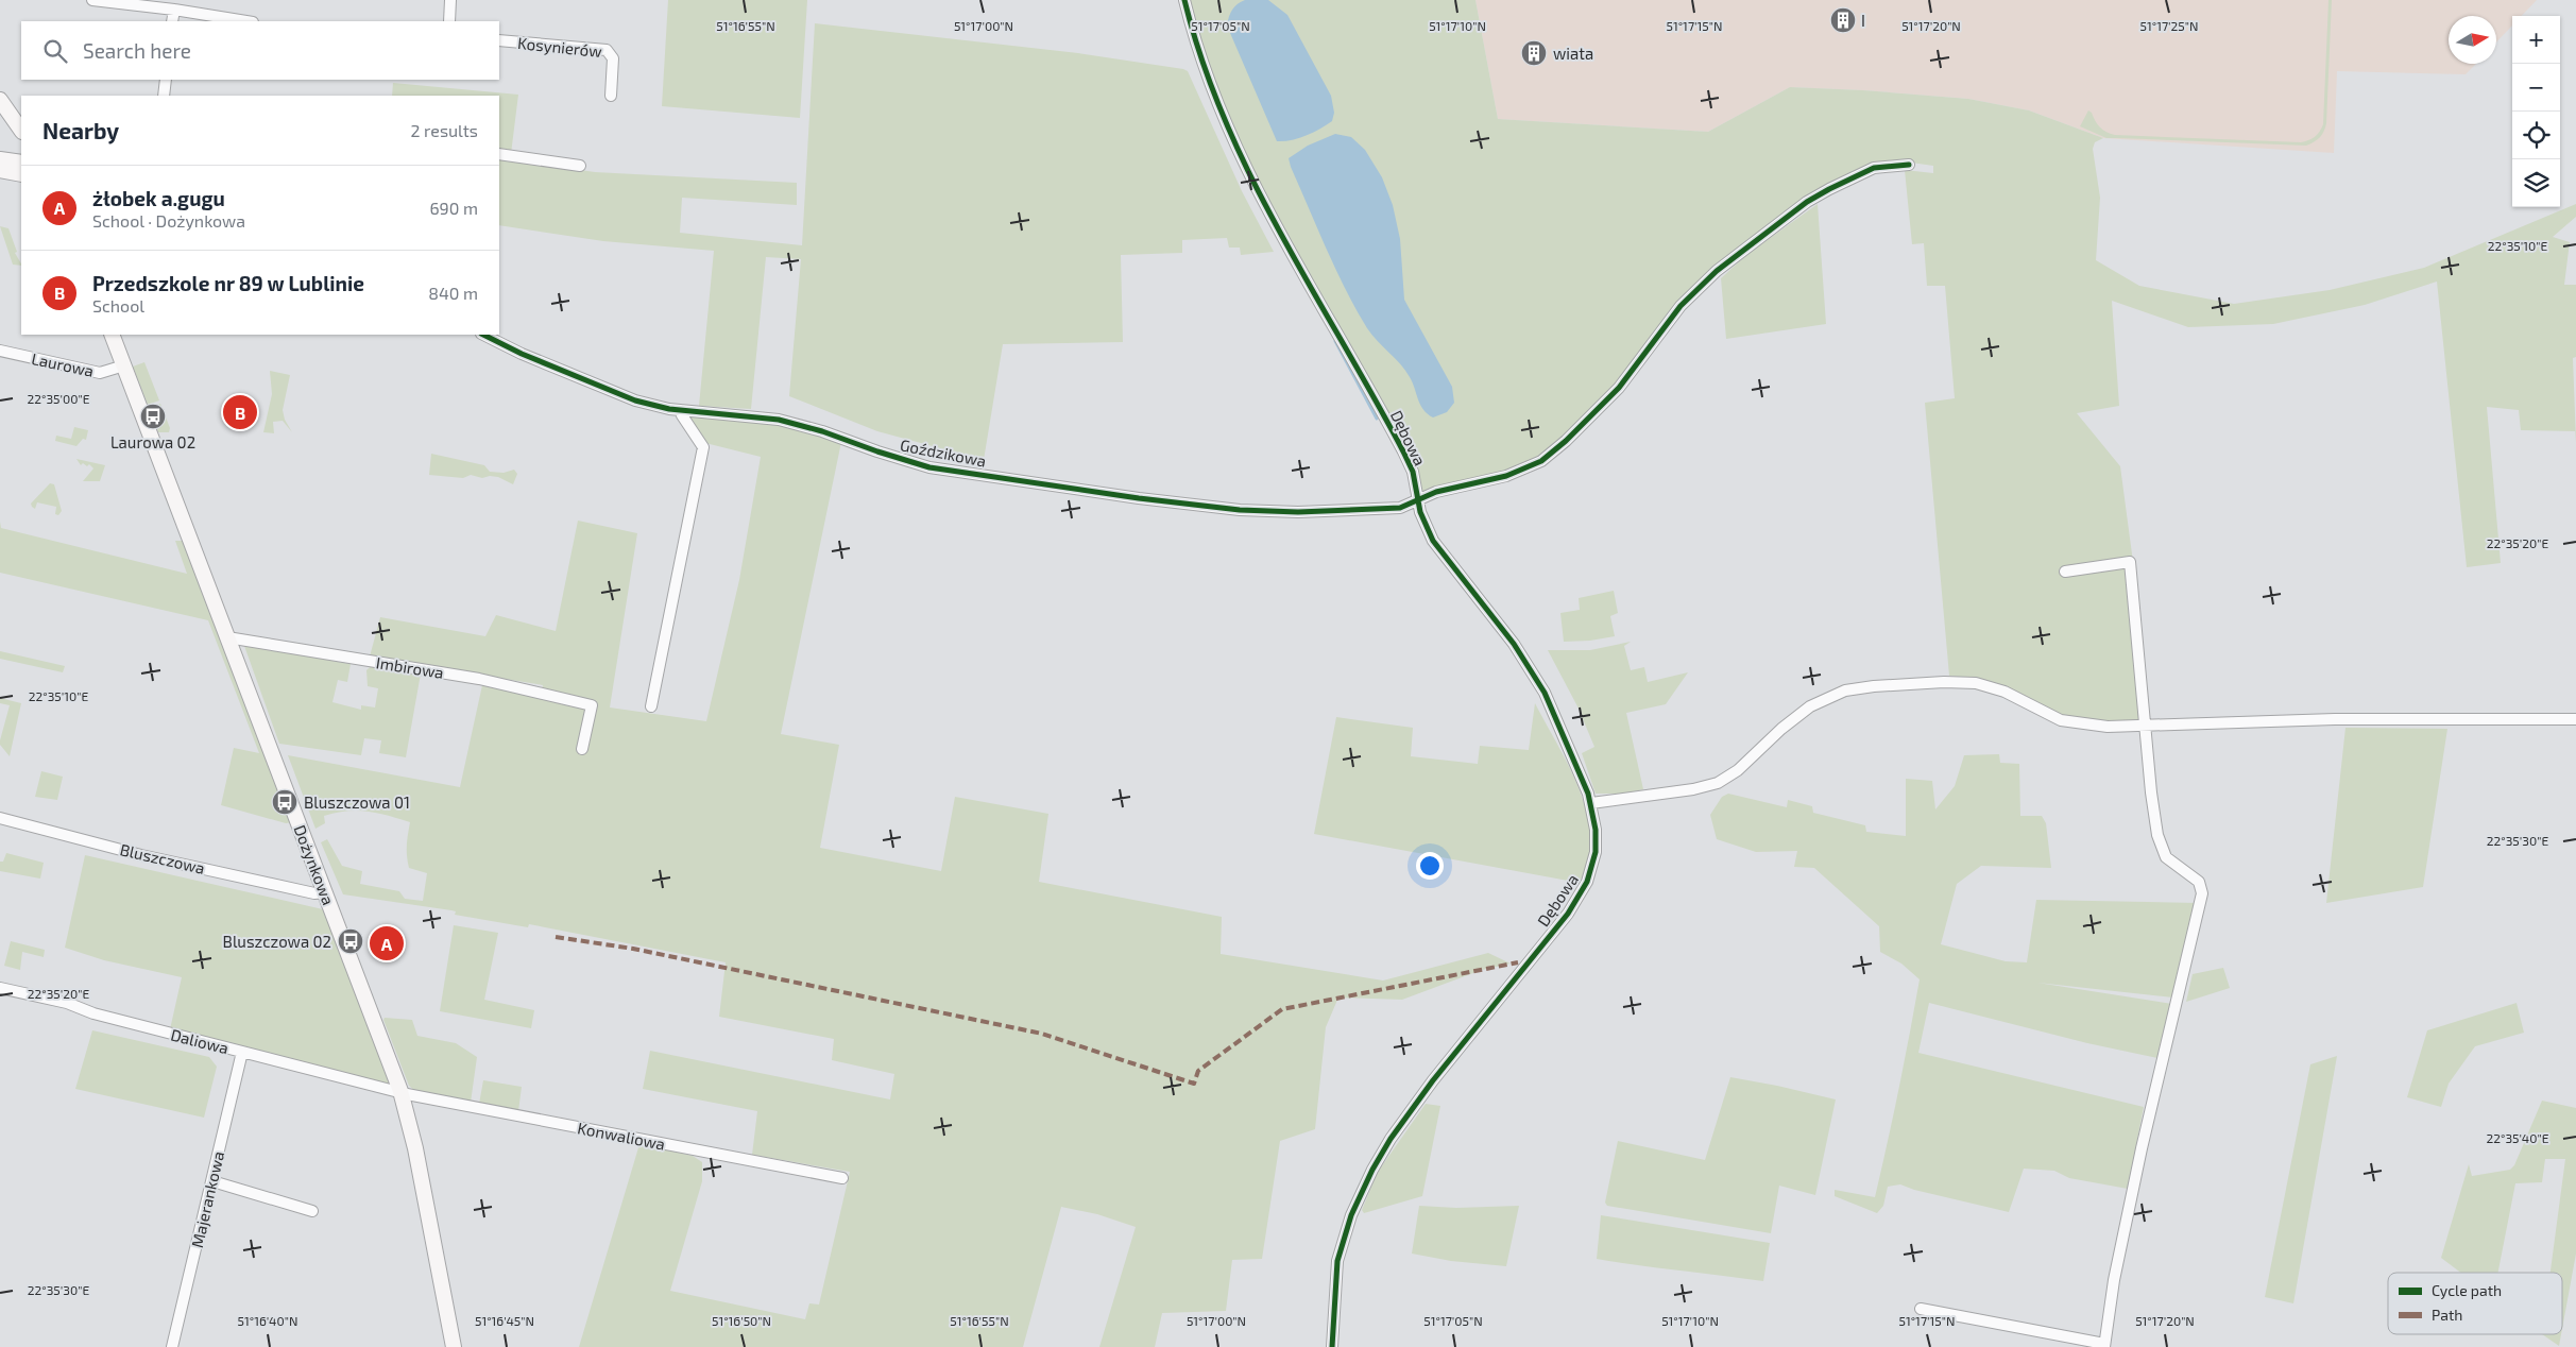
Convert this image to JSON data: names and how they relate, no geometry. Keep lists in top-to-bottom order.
{
  "streets": {
    "street": [
      "Kosynierów",
      "Laurowa",
      "Dębowa",
      "Goździkowa",
      "Imbirowa",
      "Bluszczowa",
      "Dożynkowa",
      "Daliowa",
      "Konwaliowa",
      "Majerankowa"
    ]
  },
  "crossings": [
    ["Laurowa", "Dożynkowa"],
    ["Dębowa", "Goździkowa"],
    ["Imbirowa", "Dożynkowa"],
    ["Bluszczowa", "Dożynkowa"],
    ["Dożynkowa", "Daliowa"],
    ["Dożynkowa", "Konwaliowa"],
    ["Daliowa", "Konwaliowa"],
    ["Daliowa", "Majerankowa"]
  ],
  "places": {
    "building": ["I", "wiata"],
    "bus stop": ["Laurowa 02", "Bluszczowa 01", "Bluszczowa 02"]
  },
  "legend": ["Cycle path", "Path"],
  "north": "right",
  "page": {
    "map_buttons": ["+", "−"],
    "search": "Search here",
    "heading": ["Nearby", "2 results"],
    "list": [
      {
        "mark": "A",
        "name": "żłobek a.gugu",
        "note": "School · Dożynkowa",
        "value": "690 m"
      },
      {
        "mark": "B",
        "name": "Przedszkole nr 89 w Lublinie",
        "note": "School",
        "value": "840 m"
      }
    ],
    "pins": ["B", "A"]
  },
  "coordinates": [
    "51°16'55\"N",
    "51°17'00\"N",
    "51°17'05\"N",
    "51°17'10\"N",
    "51°17'15\"N",
    "51°17'20\"N",
    "51°17'25\"N",
    "22°35'10\"E",
    "22°35'00\"E",
    "22°35'20\"E",
    "22°35'30\"E",
    "22°35'40\"E",
    "51°16'40\"N",
    "51°16'45\"N",
    "51°16'50\"N"
  ]
}
